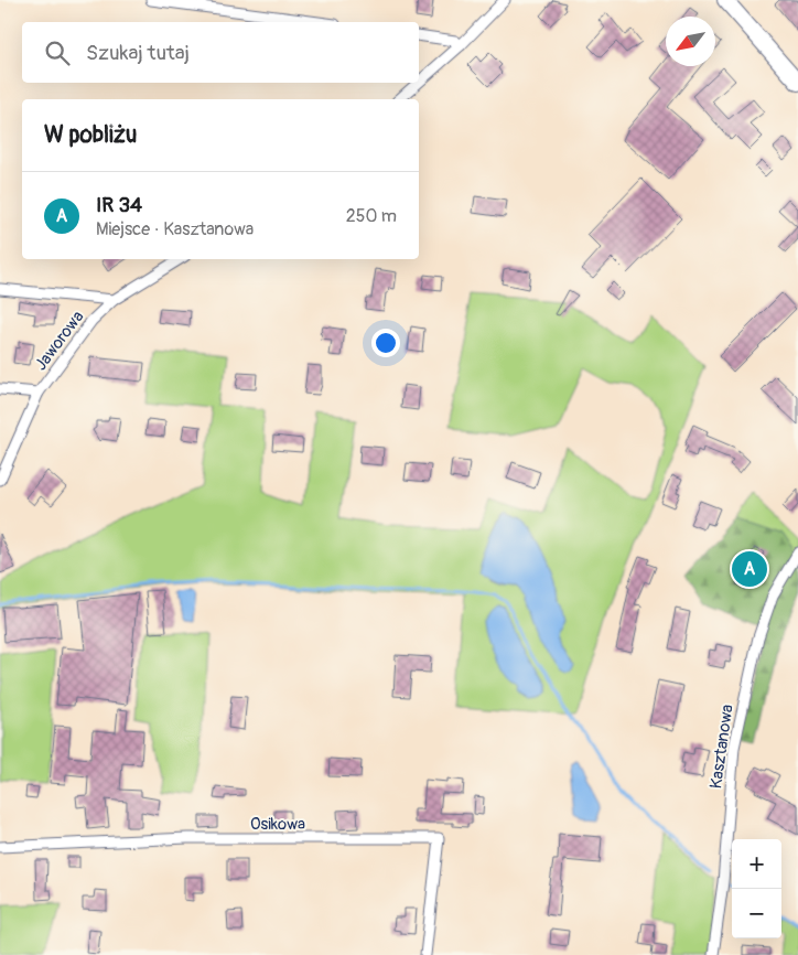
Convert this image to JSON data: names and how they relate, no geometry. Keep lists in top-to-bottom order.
{
  "streets": {
    "street": ["Jaworowa", "Kasztanowa", "Osikowa"]
  },
  "north": "bottom left",
  "page": {
    "search": "Szukaj tutaj",
    "heading": "W pobliżu",
    "list": [
      {
        "mark": "A",
        "name": "IR 34",
        "note": "Miejsce · Kasztanowa",
        "value": "250 m"
      }
    ],
    "pins": "A",
    "map_buttons": ["+", "−"]
  }
}
